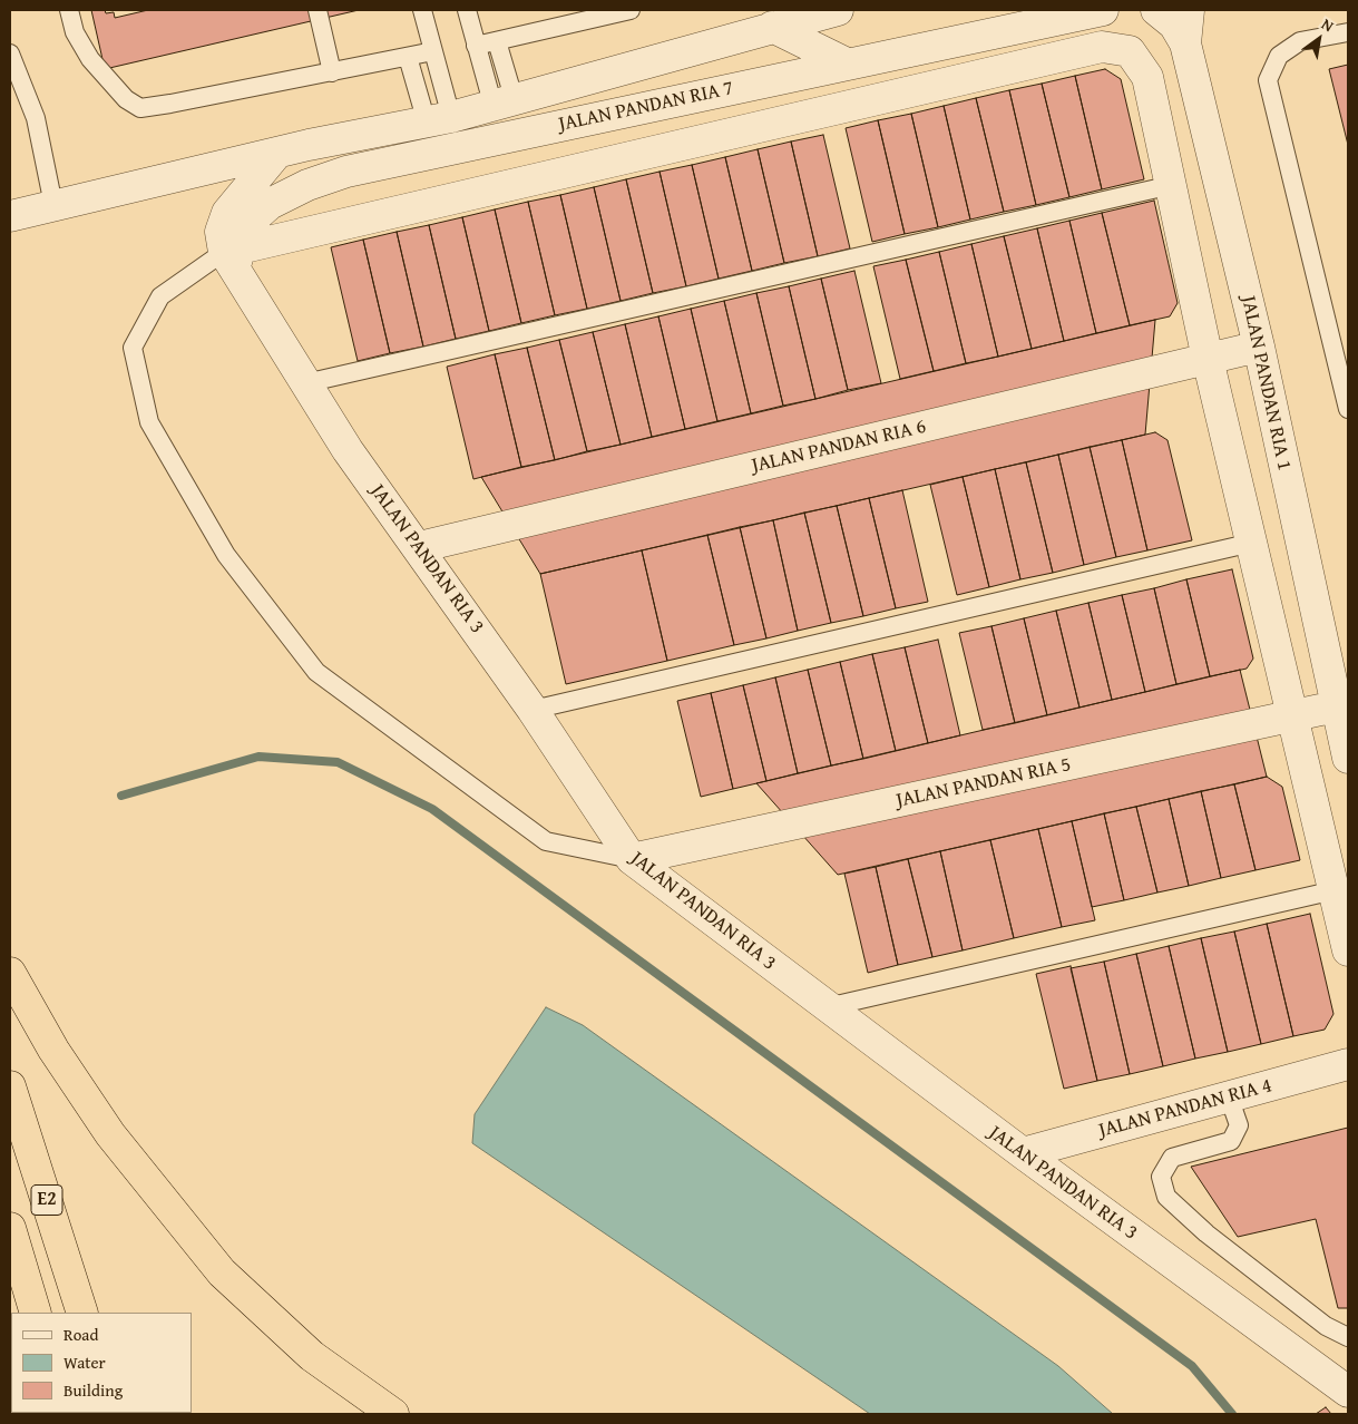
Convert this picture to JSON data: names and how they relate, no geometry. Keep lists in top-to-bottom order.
{
  "streets": {
    "highway": ["E2"],
    "street": [
      "JALAN PANDAN RIA 7",
      "JALAN PANDAN RIA 1",
      "JALAN PANDAN RIA 6",
      "JALAN PANDAN RIA 3",
      "JALAN PANDAN RIA 5",
      "JALAN PANDAN RIA 4"
    ]
  },
  "crossings": [
    ["JALAN PANDAN RIA 7", "JALAN PANDAN RIA 3"],
    ["JALAN PANDAN RIA 1", "JALAN PANDAN RIA 6"],
    ["JALAN PANDAN RIA 1", "JALAN PANDAN RIA 5"],
    ["JALAN PANDAN RIA 6", "JALAN PANDAN RIA 3"],
    ["JALAN PANDAN RIA 3", "JALAN PANDAN RIA 5"],
    ["JALAN PANDAN RIA 3", "JALAN PANDAN RIA 4"]
  ],
  "legend": ["Road", "Water", "Building"],
  "north": "top right"
}
